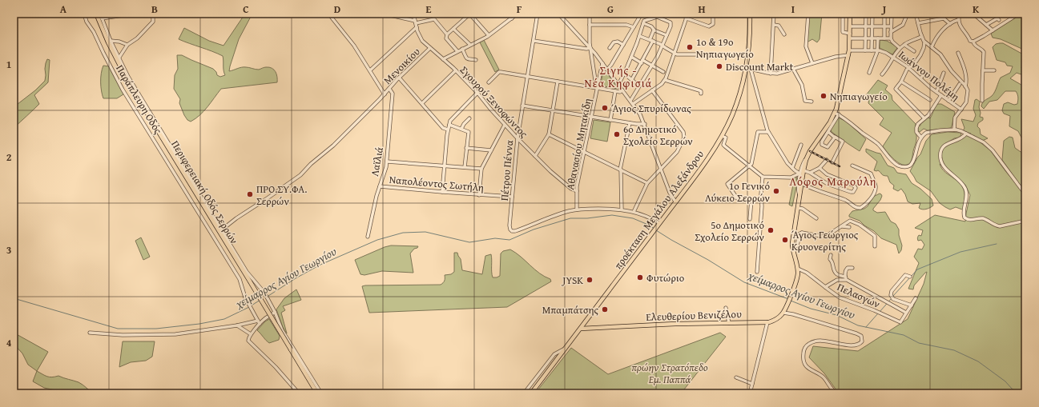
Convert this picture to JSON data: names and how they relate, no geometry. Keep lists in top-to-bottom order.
{
  "streets": {
    "main road": ["Περιφερειακή Οδός Σερρών", "προέκταση Μεγάλου Αλεξάνδρου", "Ελευθερίου Βενιζέλου"],
    "street": [
      "Μενοικίου",
      "Ιωάννου Πολέμη",
      "Παράπλευρη Οδός",
      "Σγουρού Ξενοφώντος",
      "Αθανασίου Μητακίδη",
      "Λαϊλιά",
      "Πέτρου Πέννα",
      "Ναπολέοντος Σωτήλη",
      "Πελασγών"
    ]
  },
  "crossings": [
    ["Μενοικίου", "Παράπλευρη Οδός"],
    ["Μενοικίου", "Σγουρού Ξενοφώντος"],
    ["Μενοικίου", "Λαϊλιά"],
    ["Σγουρού Ξενοφώντος", "Αθανασίου Μητακίδη"],
    ["Σγουρού Ξενοφώντος", "Πέτρου Πέννα"],
    ["Αθανασίου Μητακίδη", "Πέτρου Πέννα"],
    ["Λαϊλιά", "Ναπολέοντος Σωτήλη"],
    ["Πέτρου Πέννα", "Ναπολέοντος Σωτήλη"],
    ["προέκταση Μεγάλου Αλεξάνδρου", "Ελευθερίου Βενιζέλου"]
  ],
  "districts": ["Σιγής - Νέα Κηφισιά", "Λόφος Μαρούλη"],
  "water": ["χείμαρρος Αγίου Γεωργίου"],
  "parks": ["πρώην Στρατόπεδο Εμ. Παππά"],
  "places": [
    "1ο & 19ο Νηπιαγωγείο",
    "Discount Markt",
    "Νηπιαγωγείο",
    "Άγιος Σπυρίδωνας",
    "6ο Δημοτικό Σχολείο Σερρών",
    "1ο Γενικό Λύκειο Σερρών",
    "ΠΡΟ.ΣΥ.ΦΑ. Σερρών",
    "5ο Δημοτικό Σχολείο Σερρών",
    "Άγιος Γεώργιος Κρυονερίτης",
    "Φυτώριο",
    "JYSK",
    "Μπαμπάτσης"
  ],
  "grid": {
    "columns": [
      "A",
      "B",
      "C",
      "D",
      "E",
      "F",
      "G",
      "H",
      "I",
      "J",
      "K"
    ],
    "rows": [
      "1",
      "2",
      "3",
      "4"
    ]
  }
}
